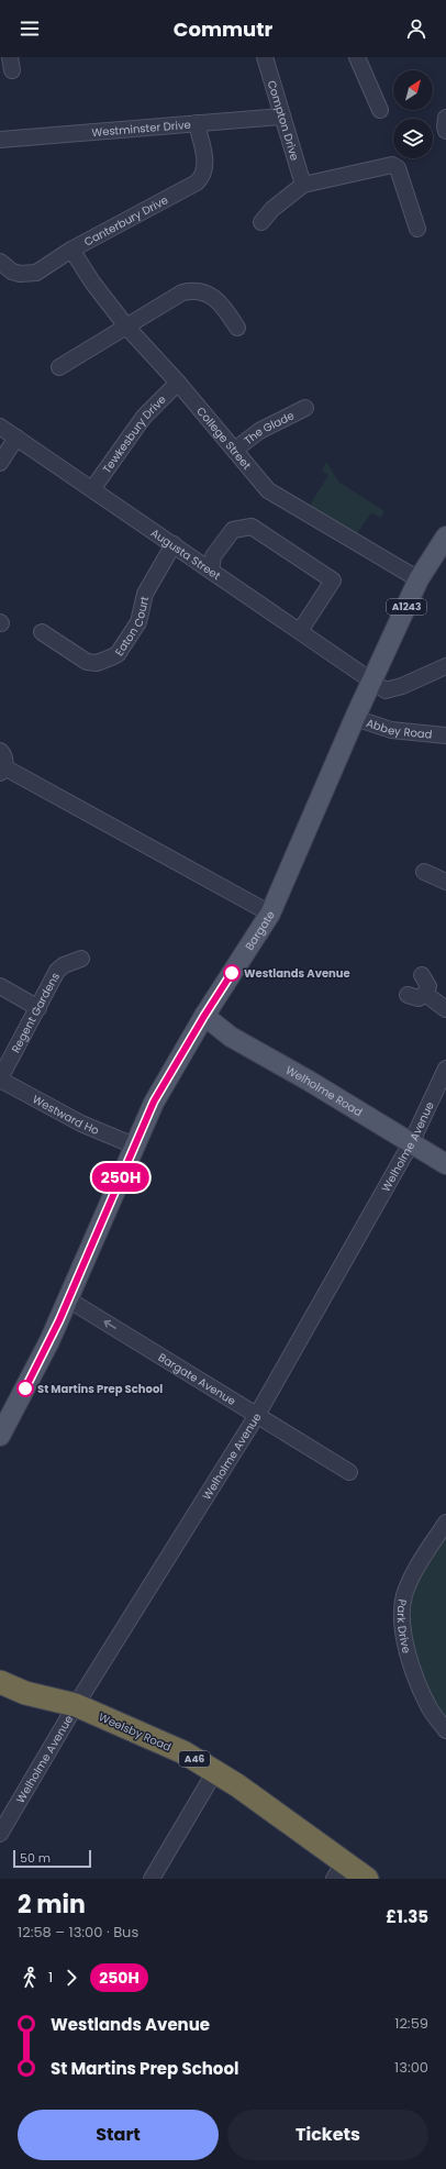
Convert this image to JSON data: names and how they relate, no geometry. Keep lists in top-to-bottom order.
{
  "streets": {
    "highway": ["Weelsby Road", "A46"],
    "main road": ["A1243", "Bargate", "Welholme Road"],
    "street": [
      "Compton Drive",
      "Westminster Drive",
      "Canterbury Drive",
      "The Glade",
      "Tewkesbury Drive",
      "College Street",
      "Augusta Street",
      "Eaton Court",
      "Abbey Road",
      "Regent Gardens",
      "Westward Ho",
      "Welholme Avenue",
      "Bargate Avenue",
      "Park Drive"
    ]
  },
  "crossings": [
    ["Compton Drive", "Westminster Drive"],
    ["Westminster Drive", "Canterbury Drive"],
    ["Canterbury Drive", "College Street"],
    ["The Glade", "College Street"],
    ["Tewkesbury Drive", "College Street"],
    ["Tewkesbury Drive", "Augusta Street"],
    ["College Street", "Bargate"],
    ["Augusta Street", "Eaton Court"],
    ["Augusta Street", "Bargate"],
    ["Abbey Road", "Bargate"],
    ["Bargate", "Welholme Road"],
    ["Bargate", "Westward Ho"],
    ["Bargate", "Bargate Avenue"],
    ["Regent Gardens", "Westward Ho"],
    ["Welholme Road", "Welholme Avenue"],
    ["Welholme Avenue", "Bargate Avenue"],
    ["Welholme Avenue", "Weelsby Road"]
  ],
  "one_way": ["Bargate Avenue"],
  "places": ["Westlands Avenue", "St Martins Prep School"],
  "lines": ["bus line 250H"],
  "scale_bar": "50 m",
  "north": "top right",
  "page": {
    "header": "Commutr",
    "on_map": "250H",
    "scale": "50 m",
    "heading": ["2 min", "12:58 – 13:00 · Bus", "£1.35"],
    "legs": ["1", "250H"],
    "list": [
      {
        "name": "Westlands Avenue",
        "value": "12:59"
      },
      {
        "name": "St Martins Prep School",
        "value": "13:00"
      }
    ],
    "buttons": ["Start", "Tickets"]
  }
}
